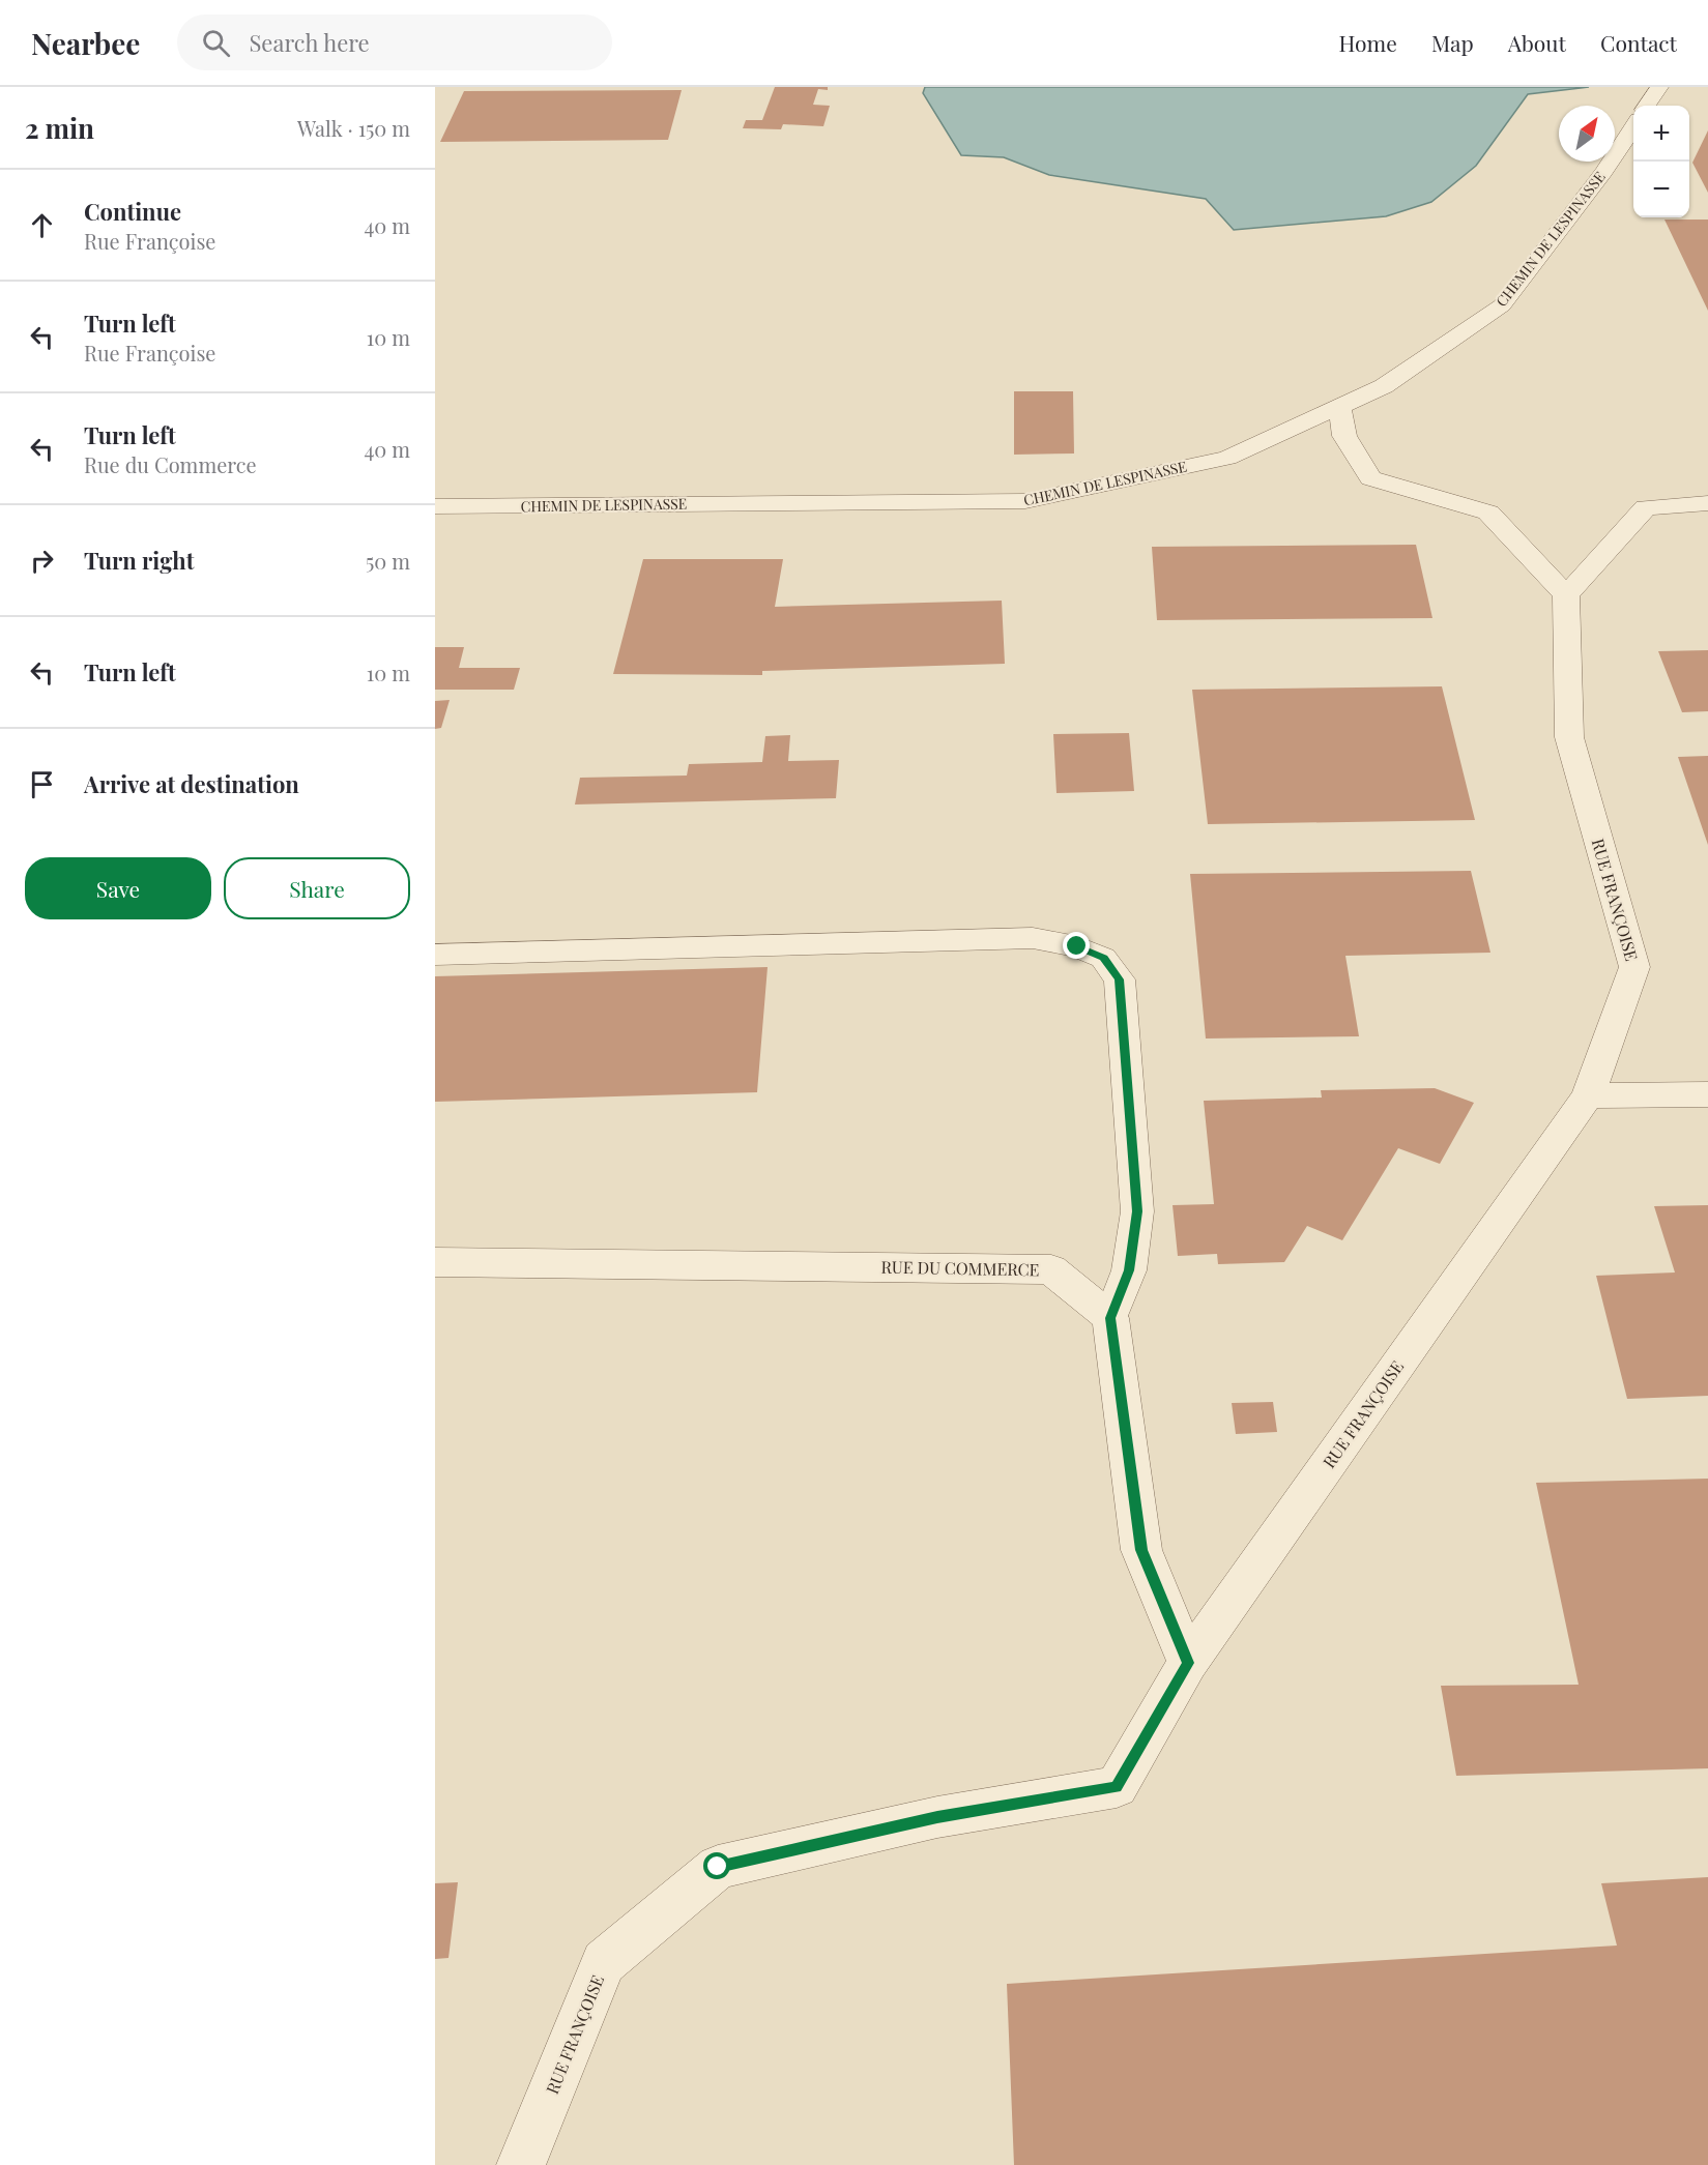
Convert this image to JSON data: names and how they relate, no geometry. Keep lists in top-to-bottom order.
{
  "streets": {
    "street": ["CHEMIN DE LESPINASSE", "RUE FRANÇOISE", "RUE DU COMMERCE"]
  },
  "north": "top right",
  "page": {
    "header": "Nearbee",
    "search": "Search here",
    "nav": [
      "Home",
      "Map",
      "About",
      "Contact"
    ],
    "heading": ["2 min", "Walk · 150 m"],
    "map_buttons": ["+", "−"],
    "list": [
      ["Continue", "Rue Françoise", "40 m"],
      ["Turn left", "Rue Françoise", "10 m"],
      ["Turn left", "Rue du Commerce", "40 m"],
      ["Turn right", "50 m"],
      ["Turn left", "10 m"],
      "Arrive at destination"
    ],
    "buttons": ["Save", "Share"]
  }
}
